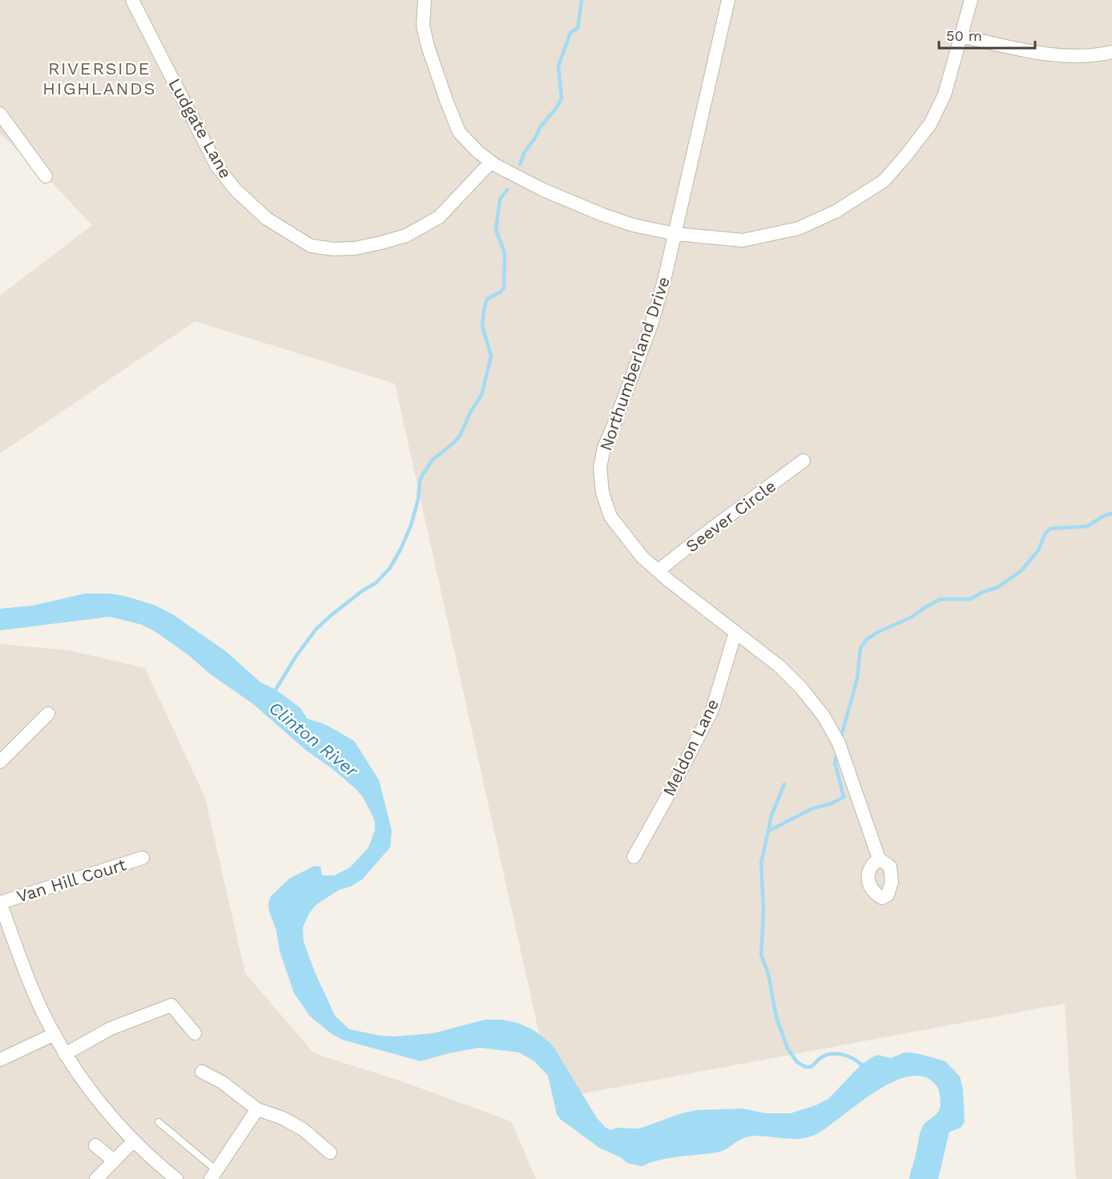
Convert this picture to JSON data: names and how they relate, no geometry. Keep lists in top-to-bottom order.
{
  "streets": {
    "street": [
      "Ludgate Lane",
      "Northumberland Drive",
      "Seever Circle",
      "Meldon Lane",
      "Van Hill Court"
    ]
  },
  "crossings": [
    ["Northumberland Drive", "Seever Circle"],
    ["Northumberland Drive", "Meldon Lane"]
  ],
  "districts": ["RIVERSIDE HIGHLANDS"],
  "water": ["Clinton River"],
  "scale_bar": "50 m"
}
